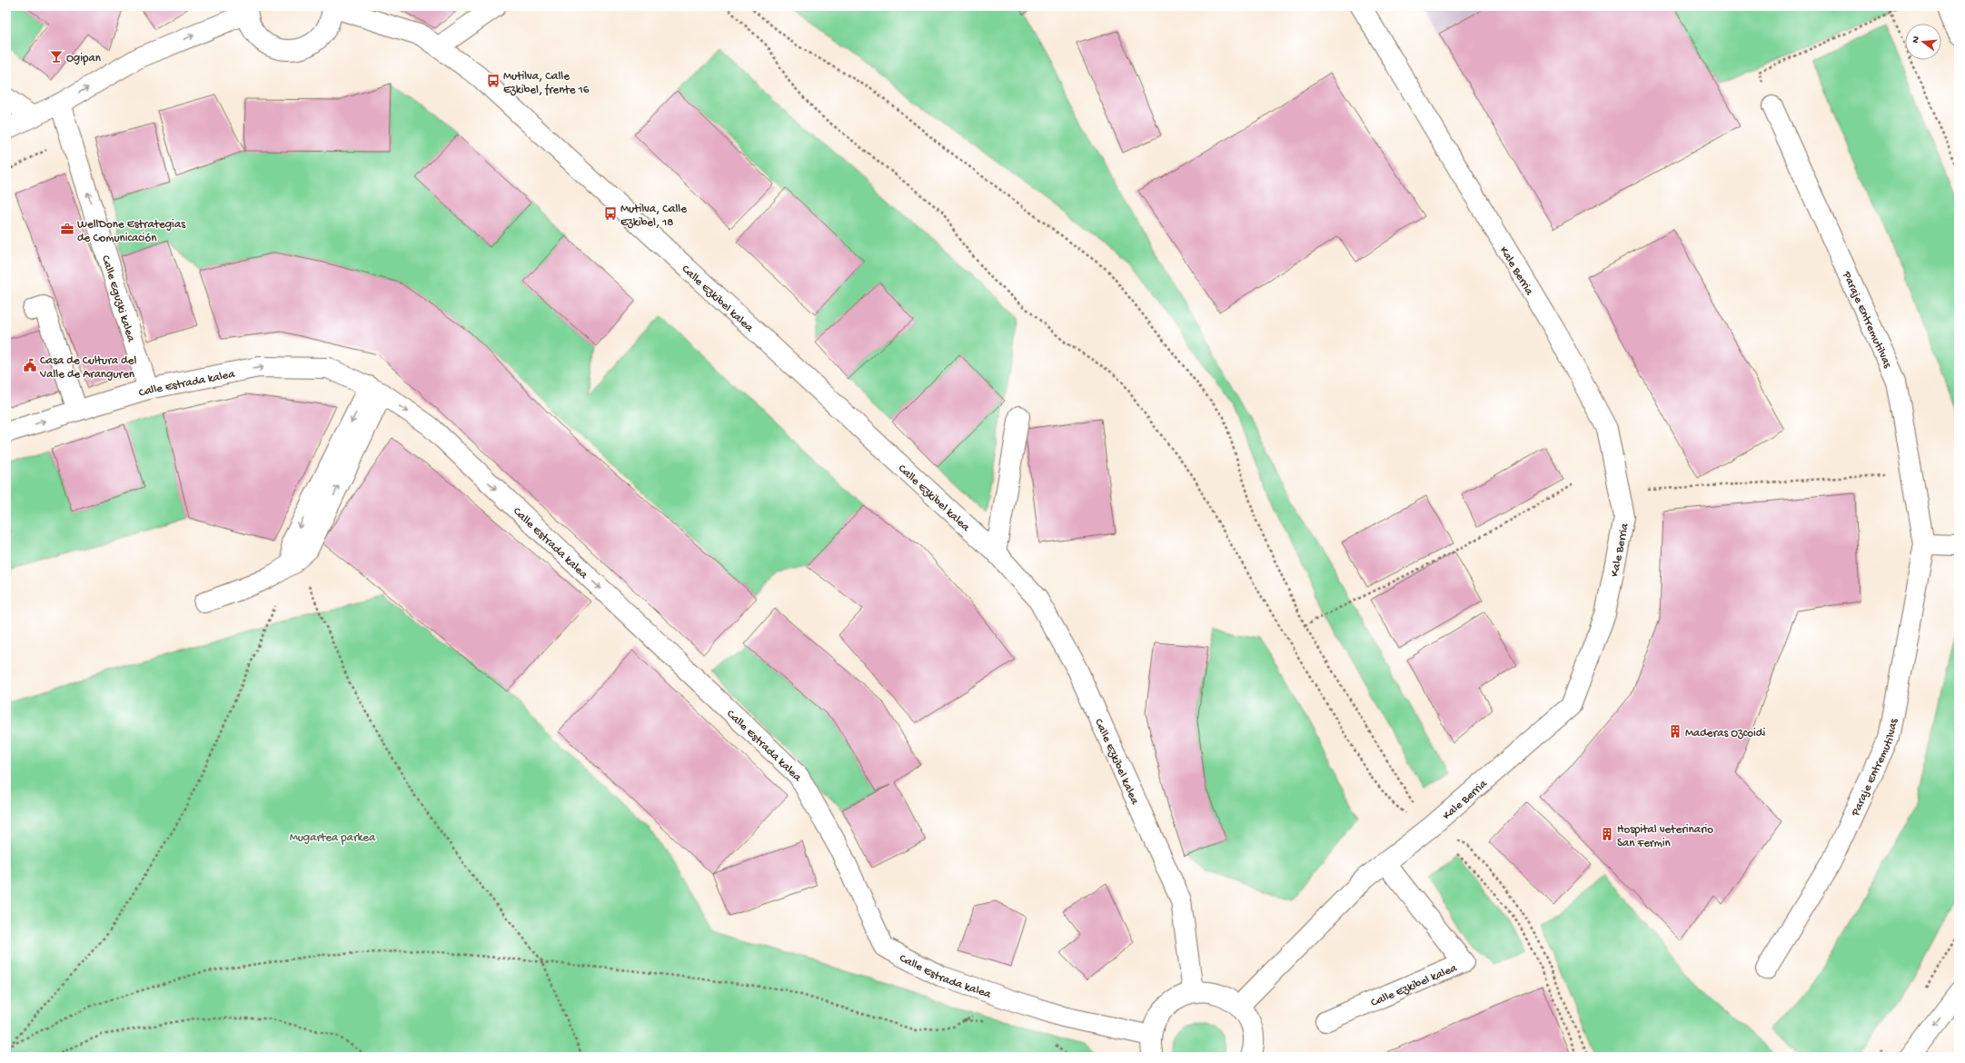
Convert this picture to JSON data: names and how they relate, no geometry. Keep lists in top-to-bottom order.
{
  "streets": {
    "street": [
      "Kale Berria",
      "Calle Ezkibel kalea",
      "Calle Eguzki kalea",
      "Paraje Entremutilvas",
      "Calle Estrada kalea"
    ]
  },
  "crossings": [
    ["Kale Berria", "Calle Ezkibel kalea"],
    ["Calle Eguzki kalea", "Calle Estrada kalea"]
  ],
  "one_way": ["Calle Estrada kalea"],
  "parks": ["Mugartea parkea"],
  "places": {
    "bar": ["Ogipan"],
    "bus stop": ["Mutilva, Calle Ezkibel, frente 16", "Mutilva, Calle Ezkibel, 18"],
    "office": ["WellDone Estrategias de Comunicación"],
    "public building": ["Casa de Cultura del Valle de Aranguren"],
    "building": ["Maderas Ozcoidi", "Hospital veterinario San Fermin"]
  },
  "north": "left"
}
